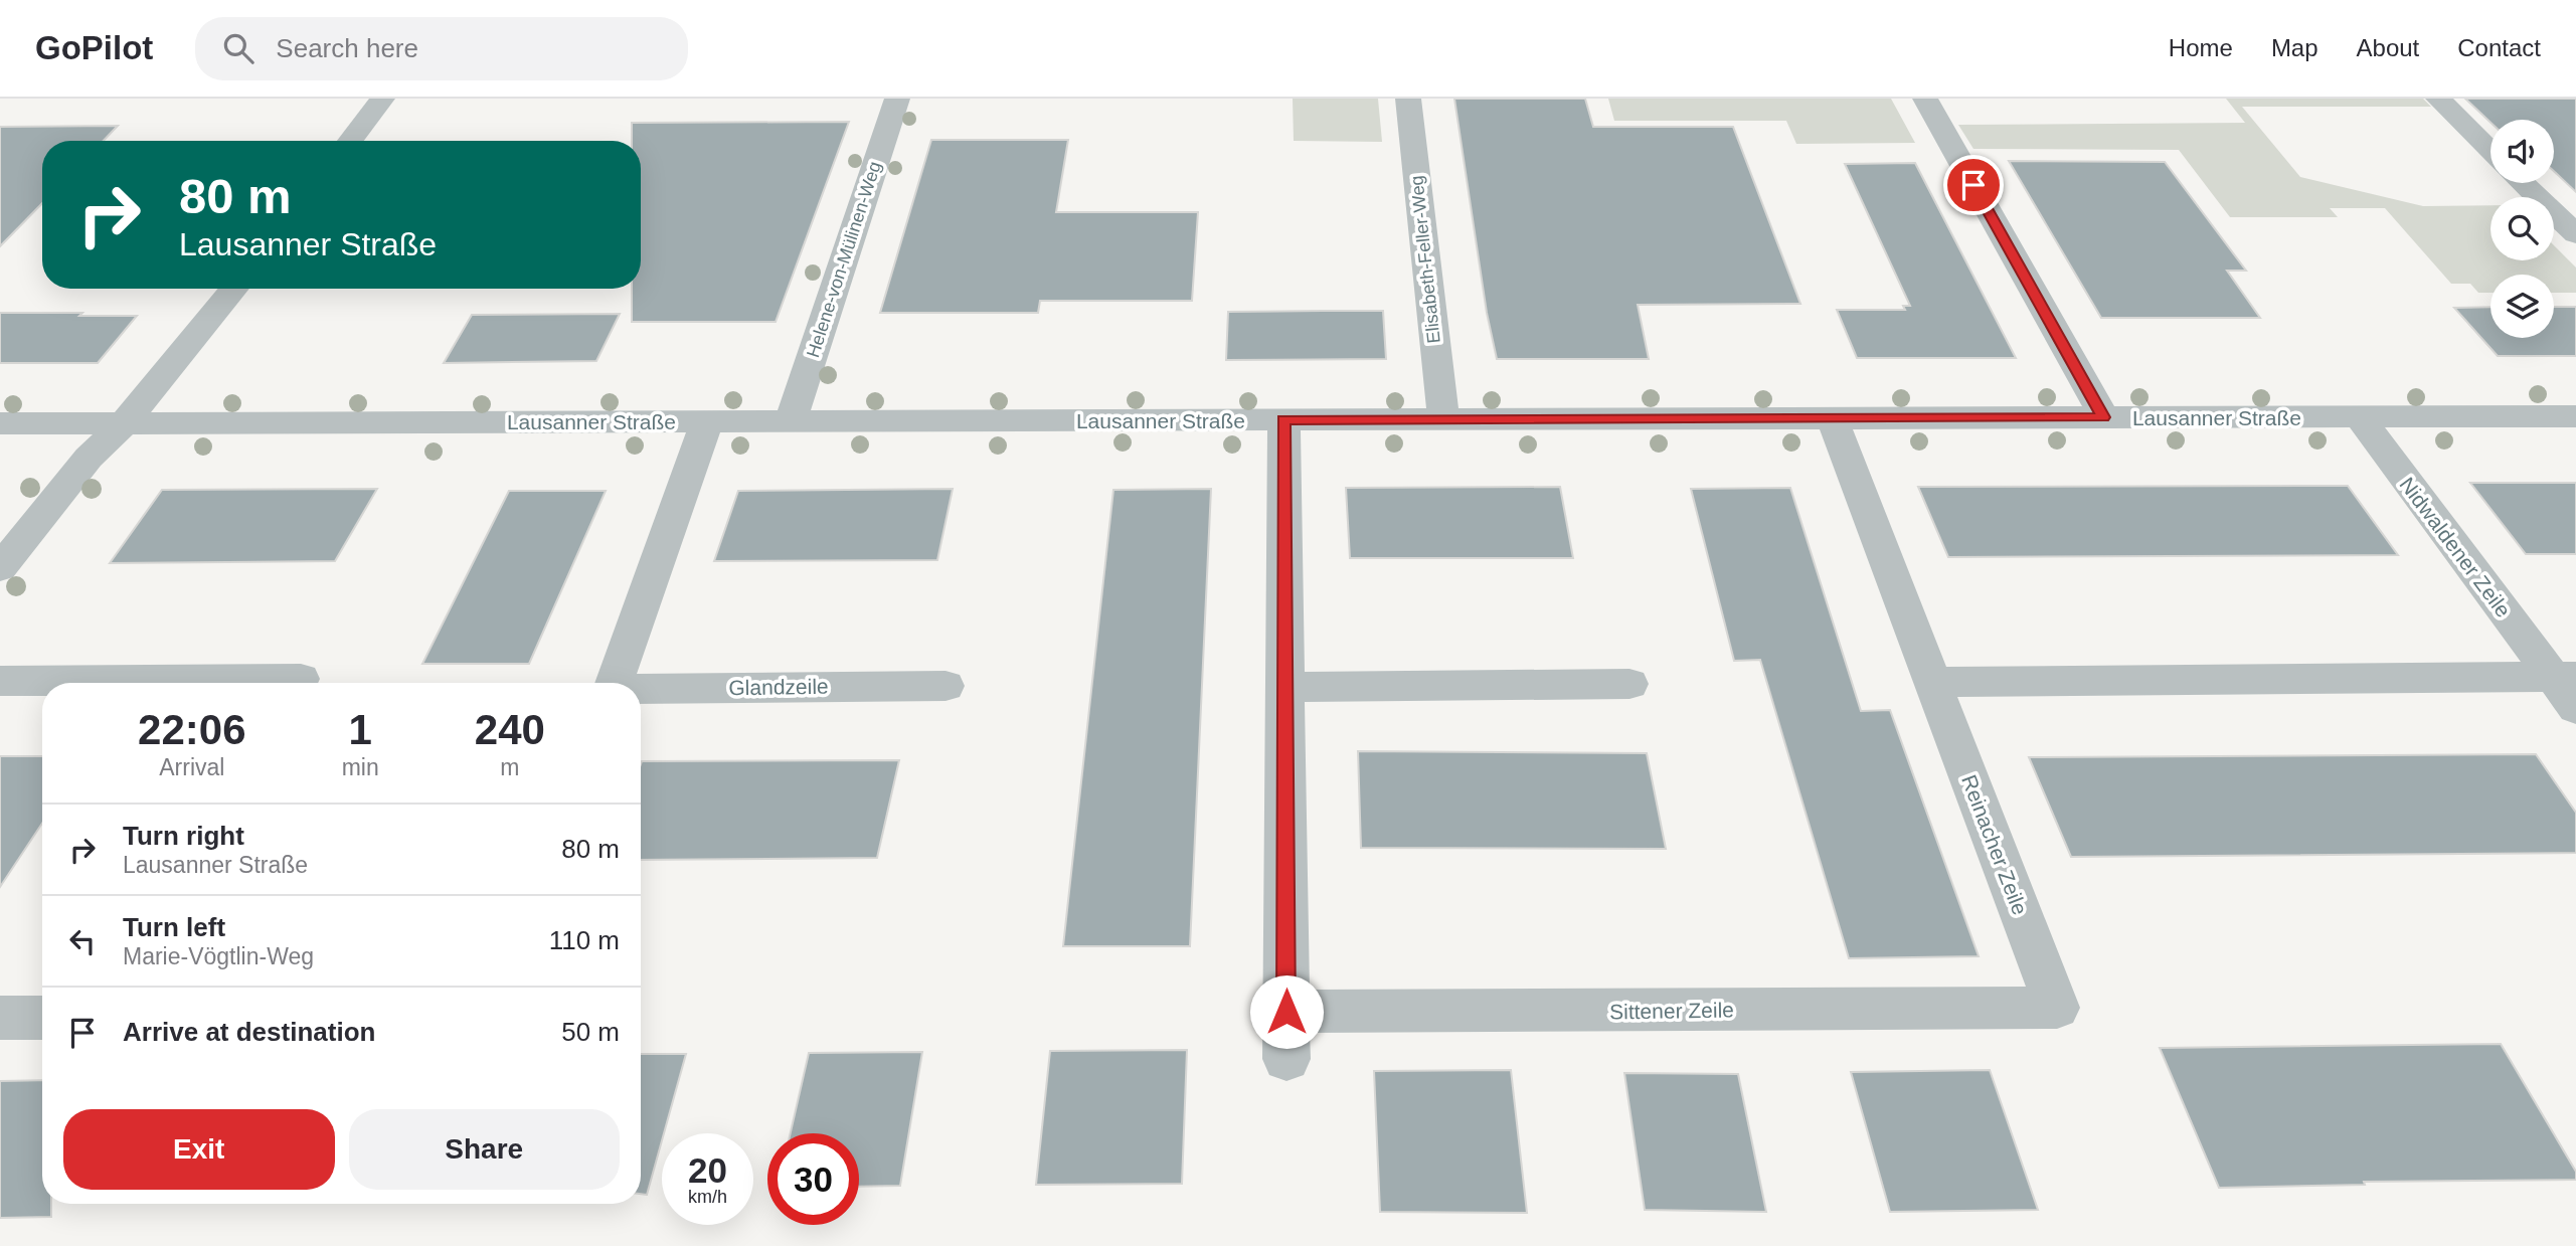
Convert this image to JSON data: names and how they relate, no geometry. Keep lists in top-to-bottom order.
{
  "streets": {
    "street": [
      "Helene-von-Mülinen-Weg",
      "Elisabeth-Feller-Weg",
      "Lausanner Straße",
      "Nidwaldener Zeile",
      "Glandzeile",
      "Reinacher Zeile",
      "Sittener Zeile"
    ]
  },
  "crossings": [
    ["Helene-von-Mülinen-Weg", "Lausanner Straße"],
    ["Elisabeth-Feller-Weg", "Lausanner Straße"],
    ["Lausanner Straße", "Nidwaldener Zeile"],
    ["Lausanner Straße", "Glandzeile"],
    ["Lausanner Straße", "Reinacher Zeile"],
    ["Reinacher Zeile", "Sittener Zeile"]
  ],
  "page": {
    "header": "GoPilot",
    "search": "Search here",
    "nav": [
      "Home",
      "Map",
      "About",
      "Contact"
    ],
    "turn": ["80 m", "Lausanner Straße"],
    "eta": [
      "22:06",
      "Arrival",
      "1",
      "min",
      "240",
      "m"
    ],
    "list": [
      {
        "name": "Turn right",
        "note": "Lausanner Straße",
        "value": "80 m"
      },
      {
        "name": "Turn left",
        "note": "Marie-Vögtlin-Weg",
        "value": "110 m"
      },
      {
        "name": "Arrive at destination",
        "value": "50 m"
      }
    ],
    "buttons": ["Exit", "Share"],
    "speed": "20 km/h",
    "limit": "30"
  }
}
